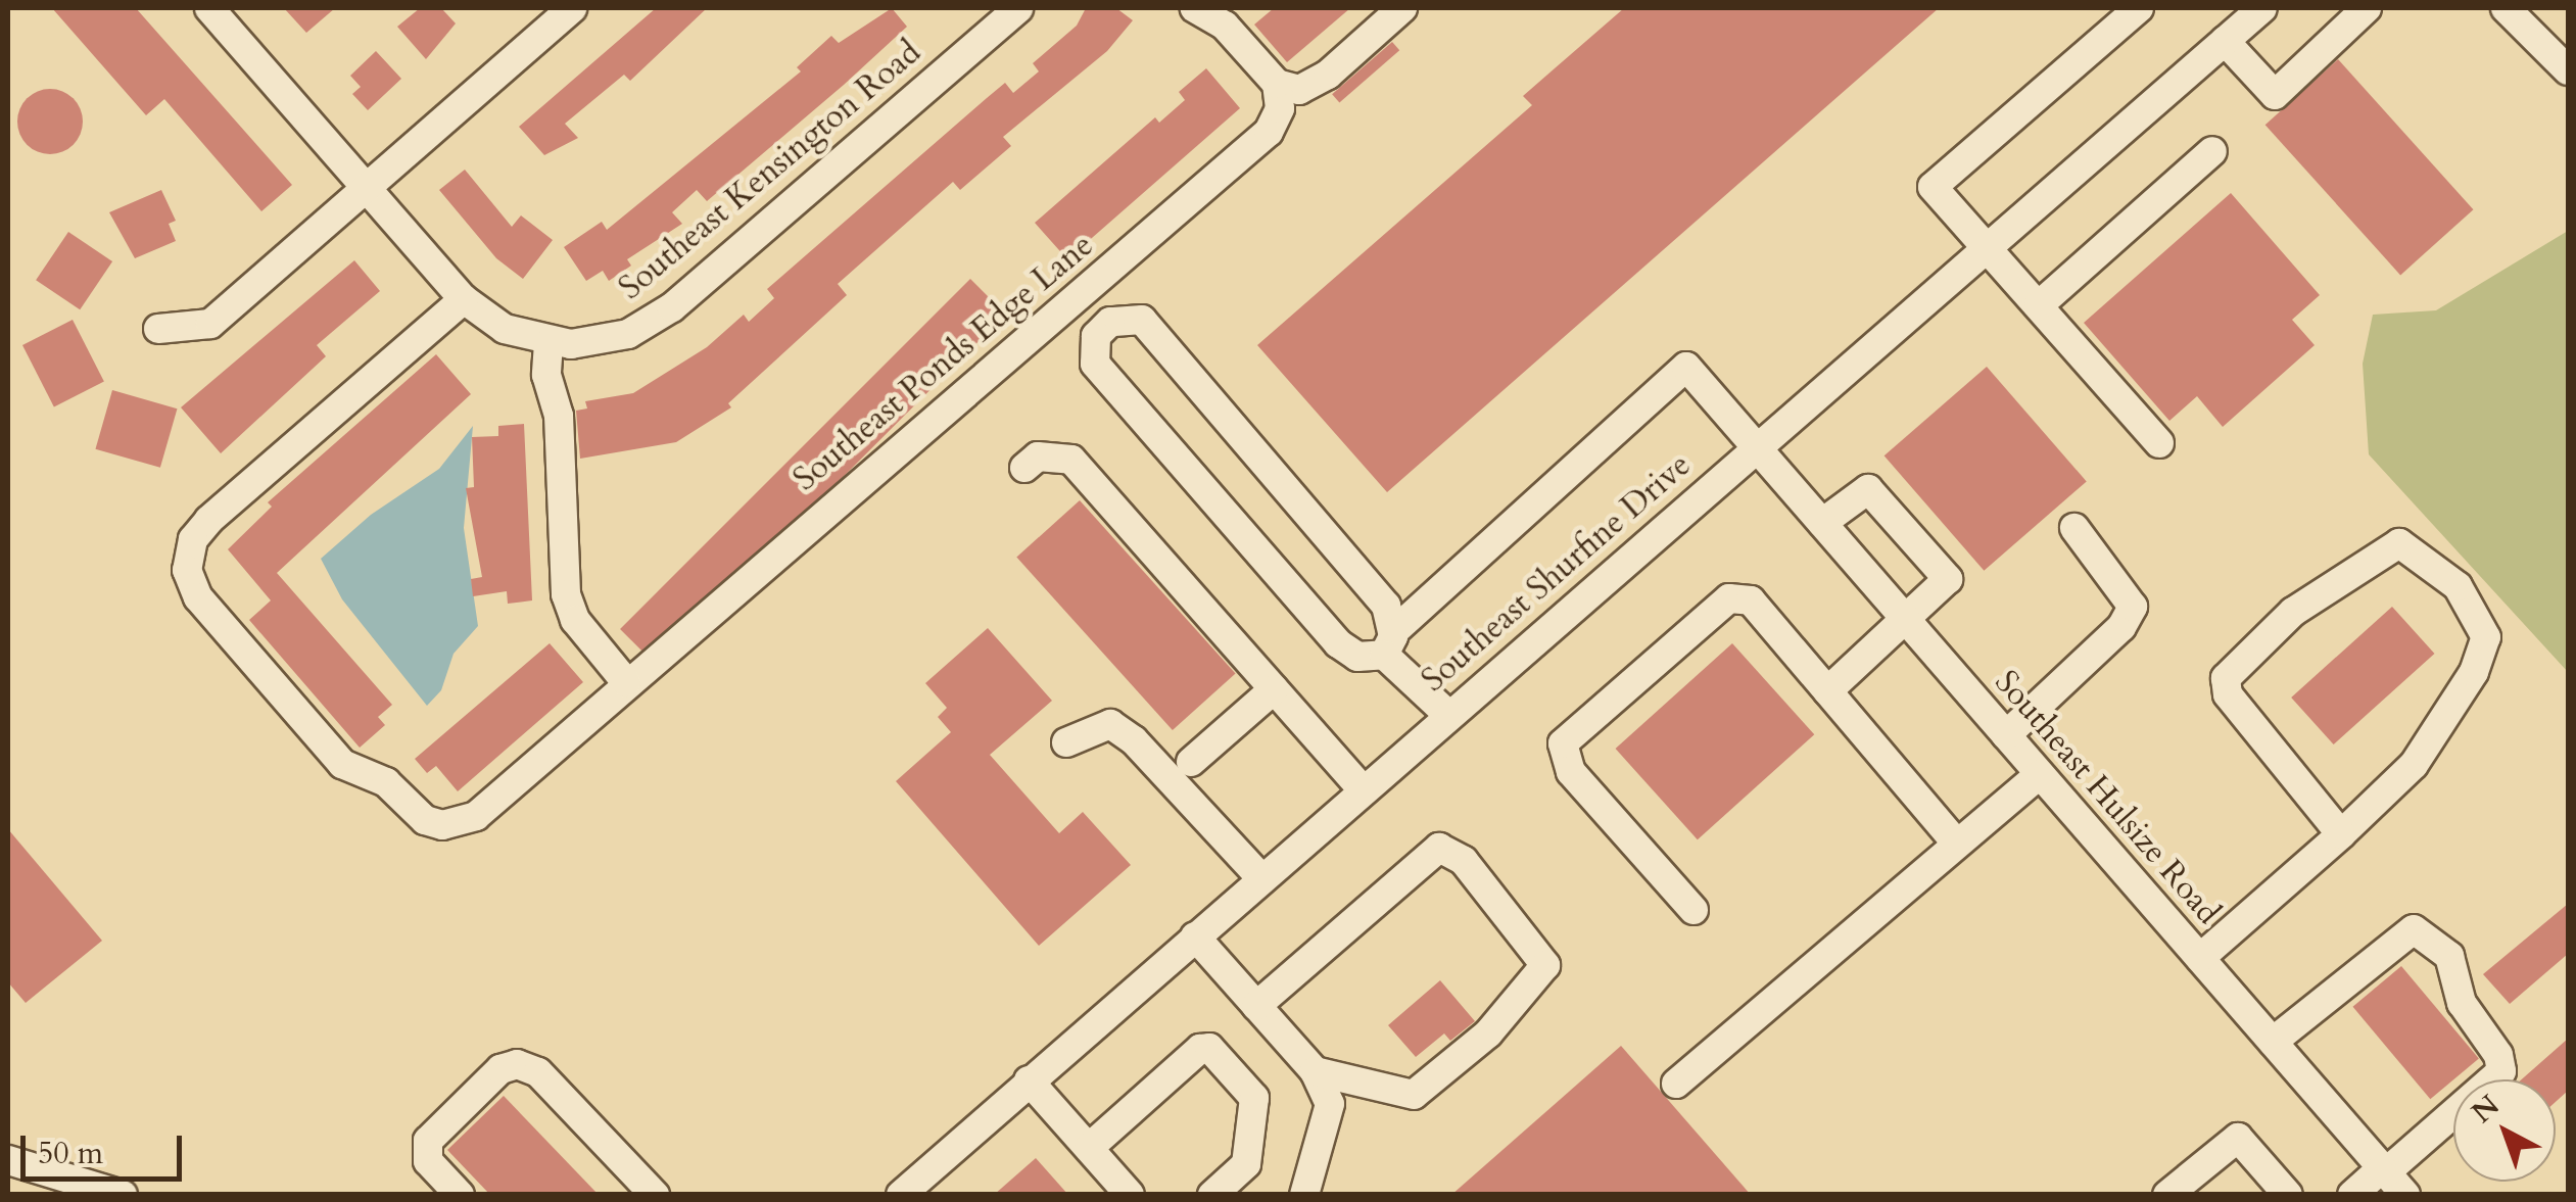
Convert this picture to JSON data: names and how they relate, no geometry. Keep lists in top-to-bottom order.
{
  "streets": {
    "street": [
      "Southeast Kensington Road",
      "Southeast Ponds Edge Lane",
      "Southeast Shurfine Drive",
      "Southeast Hulsize Road"
    ]
  },
  "crossings": [
    ["Southeast Shurfine Drive", "Southeast Hulsize Road"]
  ],
  "scale_bar": "50 m",
  "north": "top left"
}
